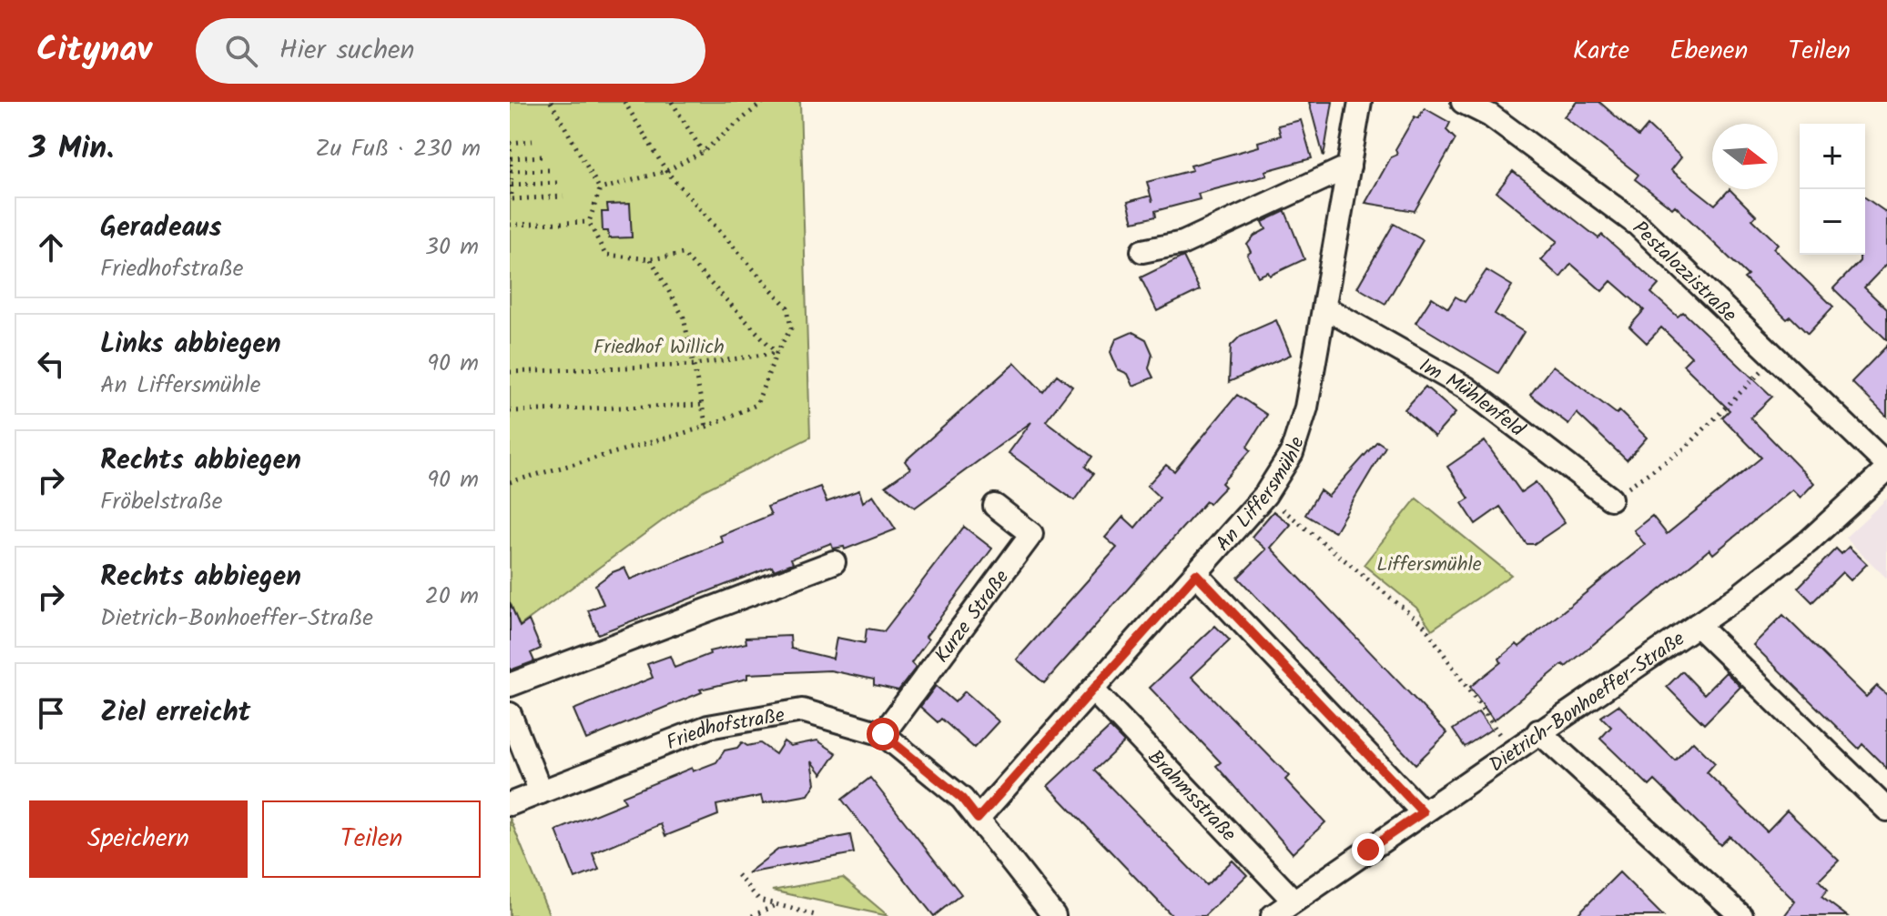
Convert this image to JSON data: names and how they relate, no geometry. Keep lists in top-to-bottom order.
{
  "streets": {
    "street": [
      "Pestalozzistraße",
      "Im Mühlenfeld",
      "An Liffersmühle",
      "Kurze Straße",
      "Dietrich-Bonhoeffer-Straße",
      "Friedhofstraße",
      "Brahmsstraße"
    ]
  },
  "crossings": [
    ["Pestalozzistraße", "Dietrich-Bonhoeffer-Straße"],
    ["Im Mühlenfeld", "An Liffersmühle"],
    ["An Liffersmühle", "Friedhofstraße"],
    ["An Liffersmühle", "Brahmsstraße"],
    ["Kurze Straße", "Friedhofstraße"],
    ["Dietrich-Bonhoeffer-Straße", "Brahmsstraße"]
  ],
  "parks": ["Friedhof Willich", "Liffersmühle"],
  "north": "right",
  "page": {
    "header": "Citynav",
    "search": "Hier suchen",
    "nav": ["Karte", "Ebenen", "Teilen"],
    "heading": ["3 Min.", "Zu Fuß · 230 m"],
    "map_buttons": ["+", "−"],
    "list": [
      ["Geradeaus", "Friedhofstraße", "30 m"],
      ["Links abbiegen", "An Liffersmühle", "90 m"],
      ["Rechts abbiegen", "Fröbelstraße", "90 m"],
      ["Rechts abbiegen", "Dietrich-Bonhoeffer-Straße", "20 m"],
      "Ziel erreicht"
    ],
    "buttons": ["Speichern", "Teilen"]
  }
}
